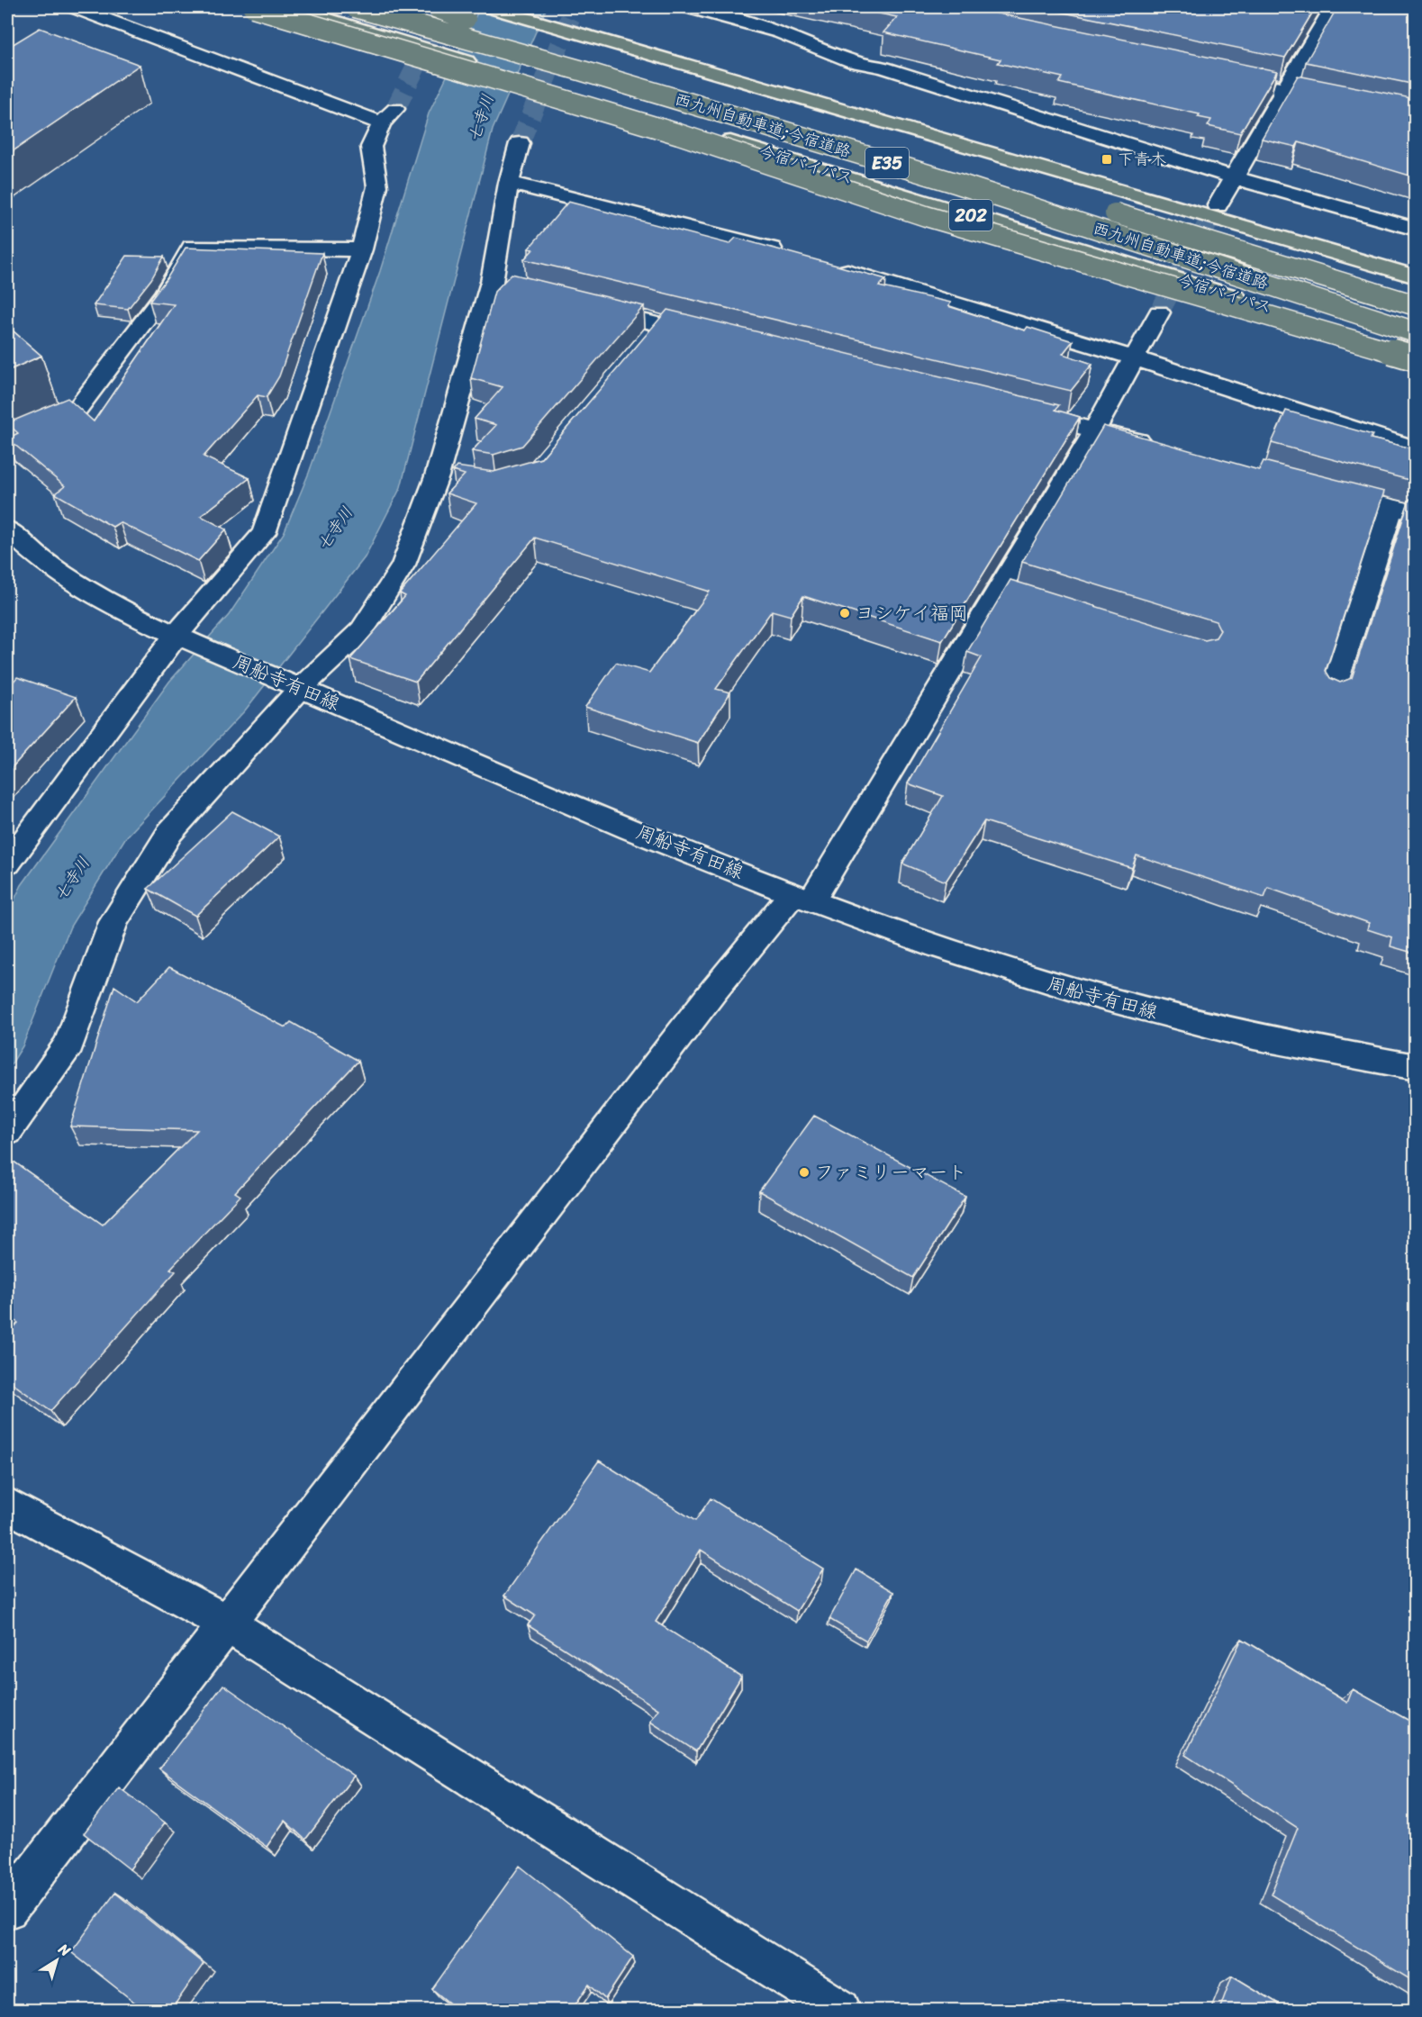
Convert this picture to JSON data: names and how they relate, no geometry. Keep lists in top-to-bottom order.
{
  "streets": {
    "highway": [
      "西九州自動車道;今宿道路",
      "E35",
      "今宿バイパス",
      "202"
    ],
    "street": ["周船寺有田線"]
  },
  "water": ["七寺川"],
  "places": {
    "transit": ["下青木"],
    "other": ["ヨシケイ福岡", "ファミリーマート"]
  },
  "north": "top right"
}
